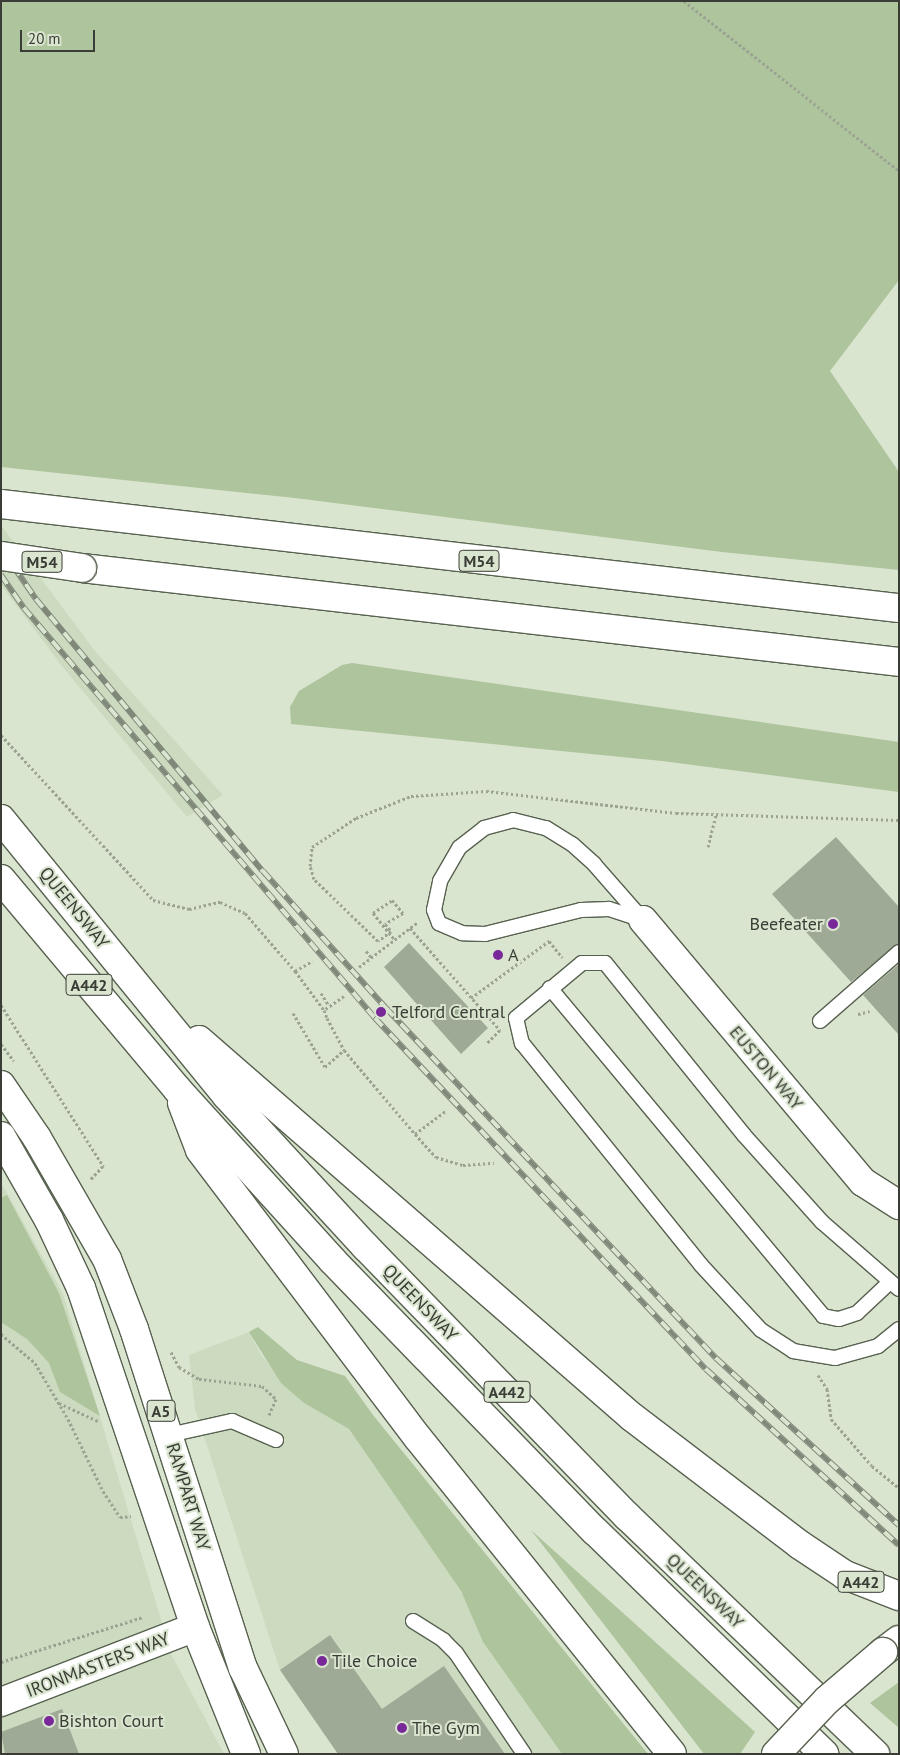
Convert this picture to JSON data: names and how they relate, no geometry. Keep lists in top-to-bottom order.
{
  "streets": {
    "main road": [
      "M54",
      "QUEENSWAY",
      "A442",
      "EUSTON WAY",
      "A5",
      "RAMPART WAY",
      "IRONMASTERS WAY"
    ]
  },
  "crossings": [
    ["QUEENSWAY", "A442"],
    ["RAMPART WAY", "IRONMASTERS WAY"]
  ],
  "places": [
    "Beefeater",
    "A",
    "Telford Central",
    "Tile Choice",
    "Bishton Court",
    "The Gym"
  ],
  "scale_bar": "20 m"
}
